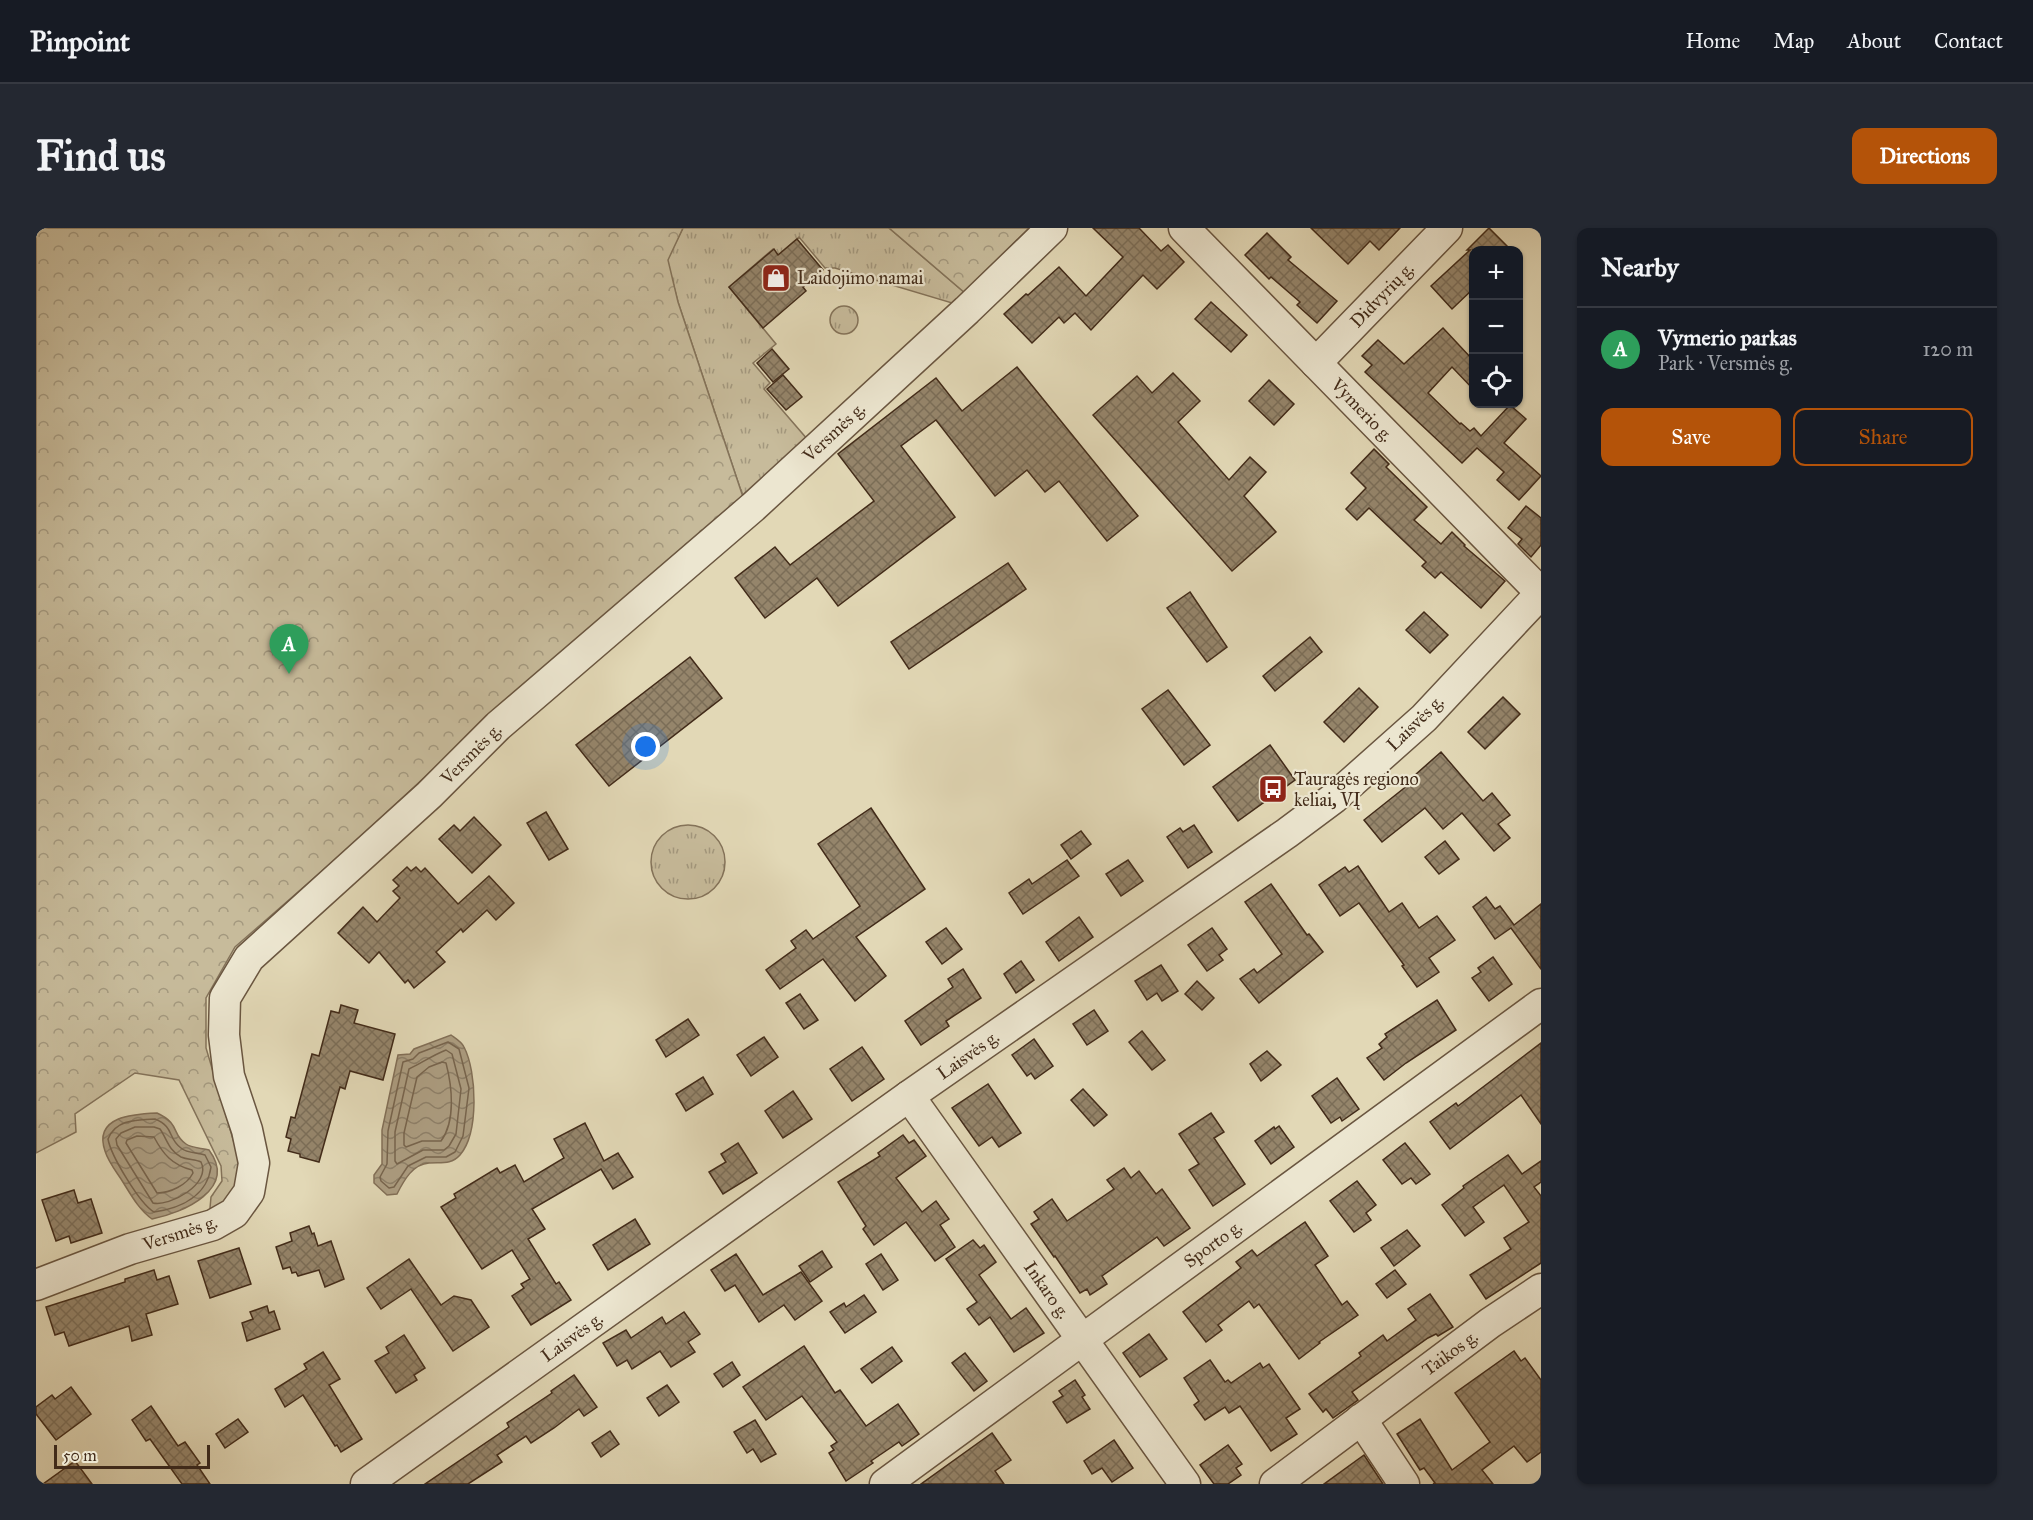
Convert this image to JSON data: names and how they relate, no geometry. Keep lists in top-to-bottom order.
{
  "streets": {
    "street": [
      "Didvyrių g.",
      "Vymerio g.",
      "Versmės g.",
      "Laisvės g.",
      "Sporto g.",
      "Inkaro g.",
      "Taikos g."
    ]
  },
  "crossings": [
    ["Didvyrių g.", "Vymerio g."],
    ["Vymerio g.", "Laisvės g."],
    ["Laisvės g.", "Inkaro g."],
    ["Sporto g.", "Inkaro g."]
  ],
  "places": {
    "shop": ["Laidojimo namai"],
    "bus stop": ["Tauragės regiono keliai, VĮ"]
  },
  "scale_bar": "50 m",
  "page": {
    "header": "Pinpoint",
    "nav": [
      "Home",
      "Map",
      "About",
      "Contact"
    ],
    "buttons": [
      "Directions",
      ["Save", "Share"]
    ],
    "title": "Find us",
    "heading": "Nearby",
    "map_buttons": ["+", "−"],
    "list": [
      {
        "mark": "A",
        "name": "Vymerio parkas",
        "note": "Park · Versmės g.",
        "value": "120 m"
      }
    ],
    "pins": "A",
    "scale": "50 m"
  }
}
